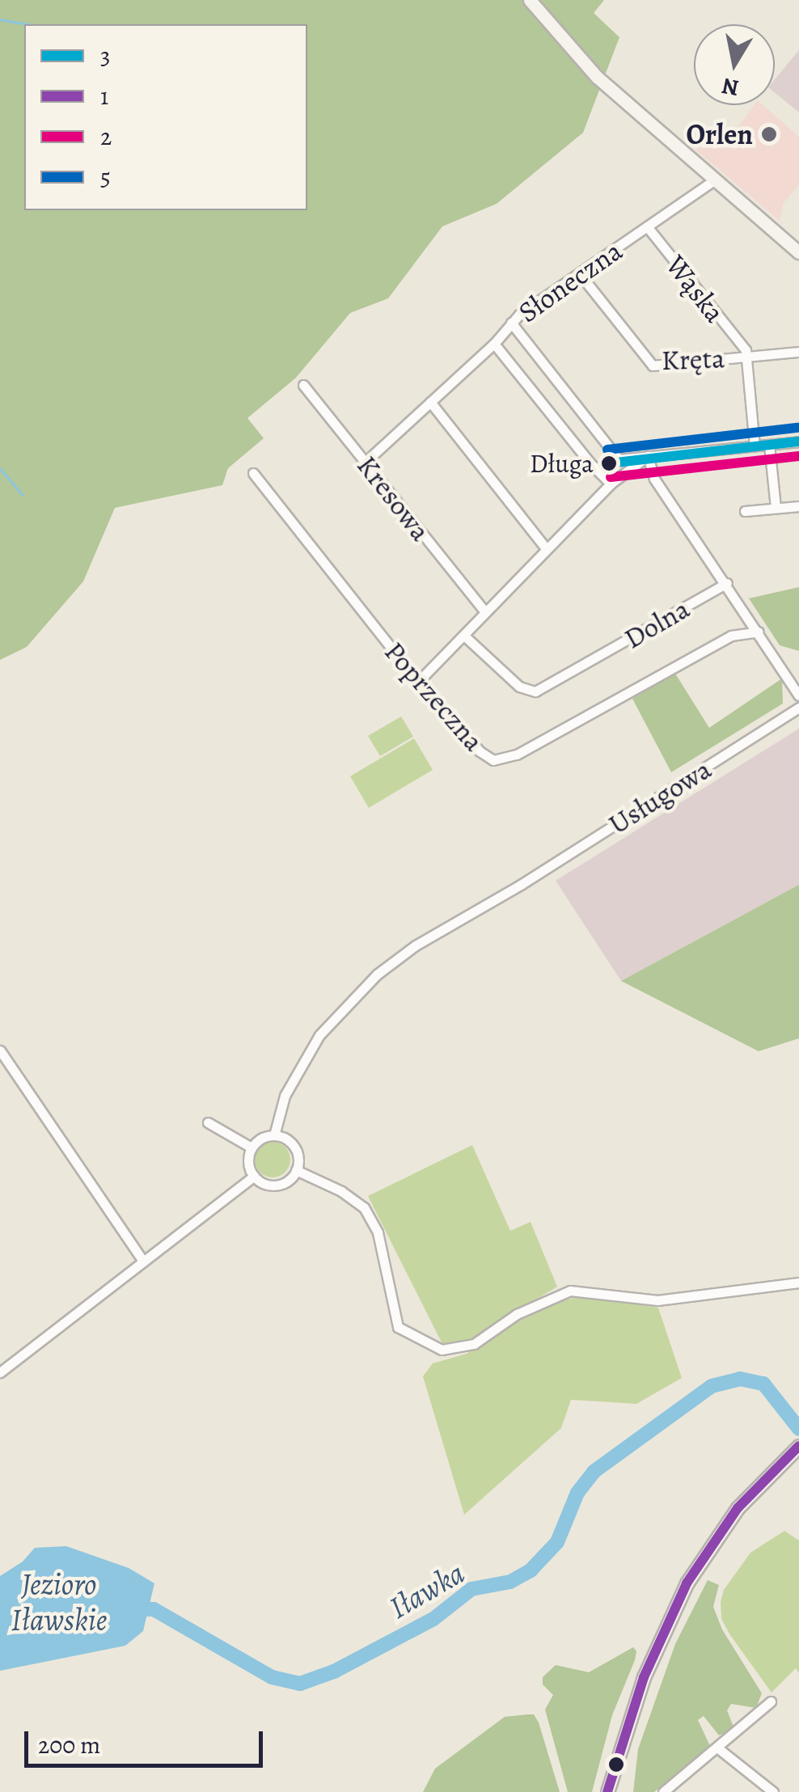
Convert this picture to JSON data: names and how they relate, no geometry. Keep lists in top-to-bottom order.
{
  "streets": {
    "street": [
      "Słoneczna",
      "Wąska",
      "Kręta",
      "Kresowa",
      "Dolna",
      "Poprzeczna",
      "Usługowa"
    ]
  },
  "crossings": [
    ["Słoneczna", "Wąska"],
    ["Słoneczna", "Kręta"],
    ["Słoneczna", "Kresowa"],
    ["Wąska", "Kręta"]
  ],
  "water": ["Jezioro Iławskie", "Iławka"],
  "places": ["Orlen", "Długa"],
  "lines": [
    "transit line 5",
    "transit line 3",
    "transit line 2",
    "transit line 1"
  ],
  "legend": [
    "3",
    "1",
    "2",
    "5"
  ],
  "scale_bar": "200 m",
  "north": "bottom"
}
